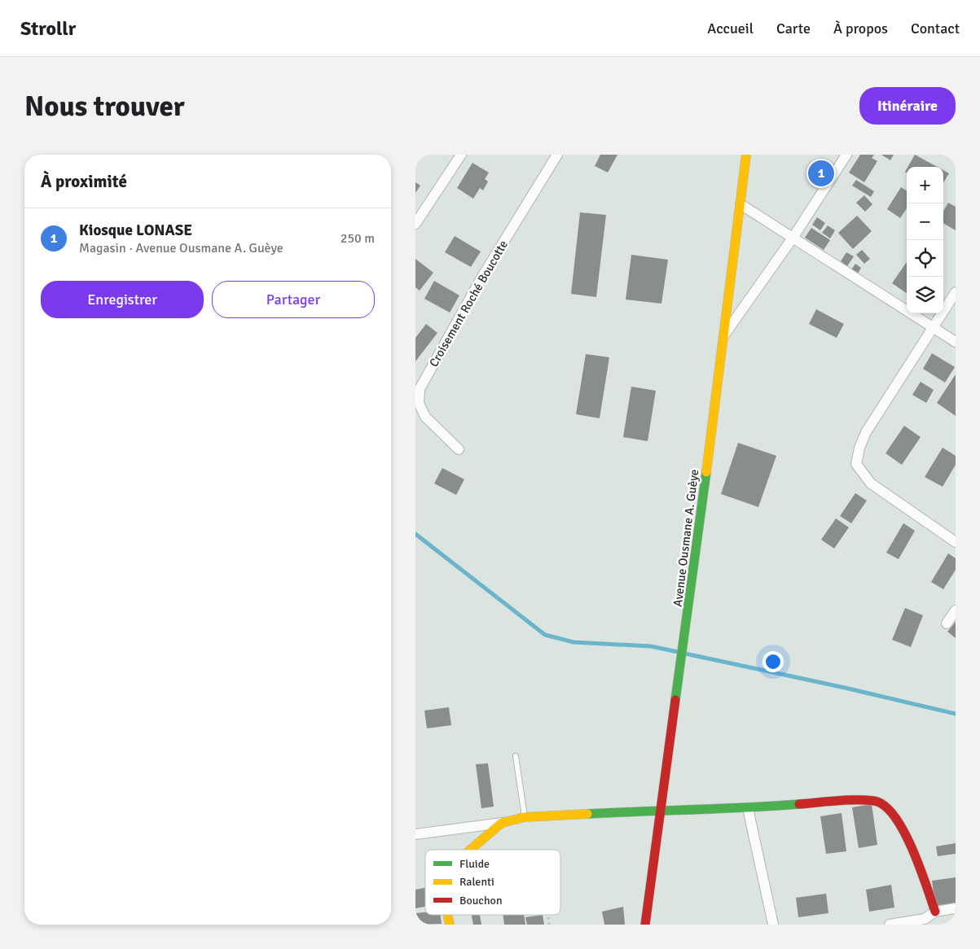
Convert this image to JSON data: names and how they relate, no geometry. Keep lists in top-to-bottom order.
{
  "streets": {
    "street": ["Croisement Roché Boucotte", "Avenue Ousmane A. Guèye"]
  },
  "legend": ["Fluide", "Ralenti", "Bouchon"],
  "page": {
    "header": "Strollr",
    "nav": [
      "Accueil",
      "Carte",
      "À propos",
      "Contact"
    ],
    "buttons": [
      "Itinéraire",
      ["Enregistrer", "Partager"]
    ],
    "title": "Nous trouver",
    "heading": "À proximité",
    "pins": "1",
    "map_buttons": ["+", "−"],
    "list": [
      {
        "mark": "1",
        "name": "Kiosque LONASE",
        "note": "Magasin · Avenue Ousmane A. Guèye",
        "value": "250 m"
      }
    ]
  }
}
